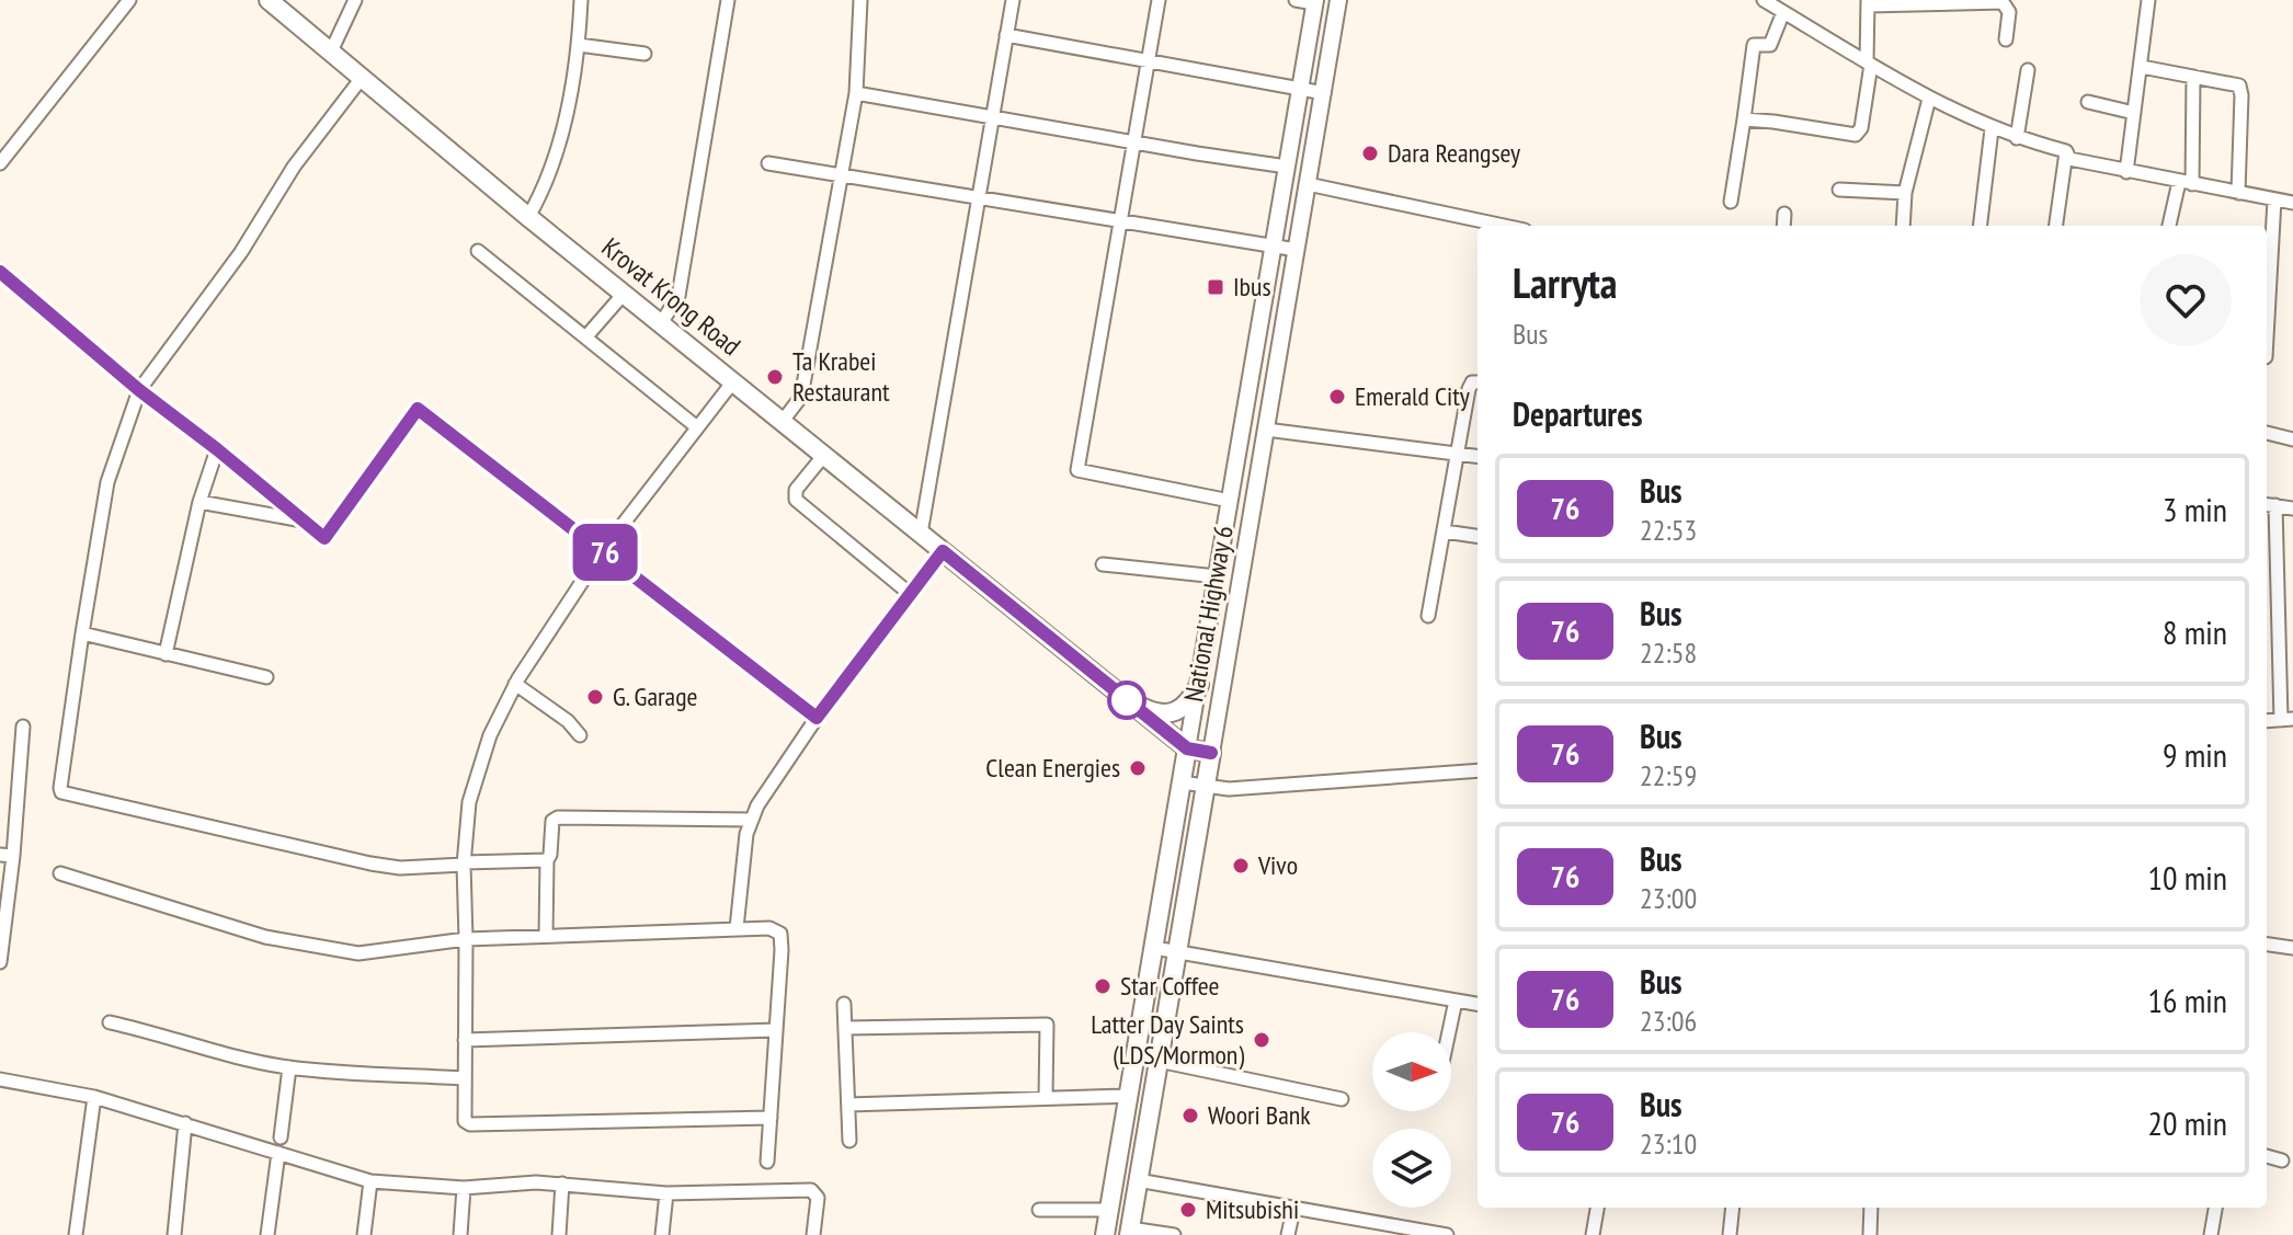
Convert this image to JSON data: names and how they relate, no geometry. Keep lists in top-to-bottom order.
{
  "streets": {
    "highway": ["Krovat Krong Road", "National Highway 6"]
  },
  "crossings": [
    ["Krovat Krong Road", "National Highway 6"]
  ],
  "places": {
    "other": [
      "Dara Reangsey",
      "Ta Krabei Restaurant",
      "Emerald City",
      "G. Garage",
      "Clean Energies",
      "Vivo",
      "Star Coffee",
      "Latter Day Saints (LDS/Mormon)",
      "Woori Bank",
      "Mitsubishi"
    ],
    "transit": ["Ibus"]
  },
  "lines": ["bus line 76"],
  "north": "right",
  "page": {
    "on_map": "76",
    "heading": [
      ["Larryta", "Bus"],
      "Departures"
    ],
    "list": [
      {
        "mark": "76",
        "name": "Bus",
        "note": "22:53",
        "value": "3 min"
      },
      {
        "mark": "76",
        "name": "Bus",
        "note": "22:58",
        "value": "8 min"
      },
      {
        "mark": "76",
        "name": "Bus",
        "note": "22:59",
        "value": "9 min"
      },
      {
        "mark": "76",
        "name": "Bus",
        "note": "23:00",
        "value": "10 min"
      },
      {
        "mark": "76",
        "name": "Bus",
        "note": "23:06",
        "value": "16 min"
      },
      {
        "mark": "76",
        "name": "Bus",
        "note": "23:10",
        "value": "20 min"
      }
    ]
  }
}
